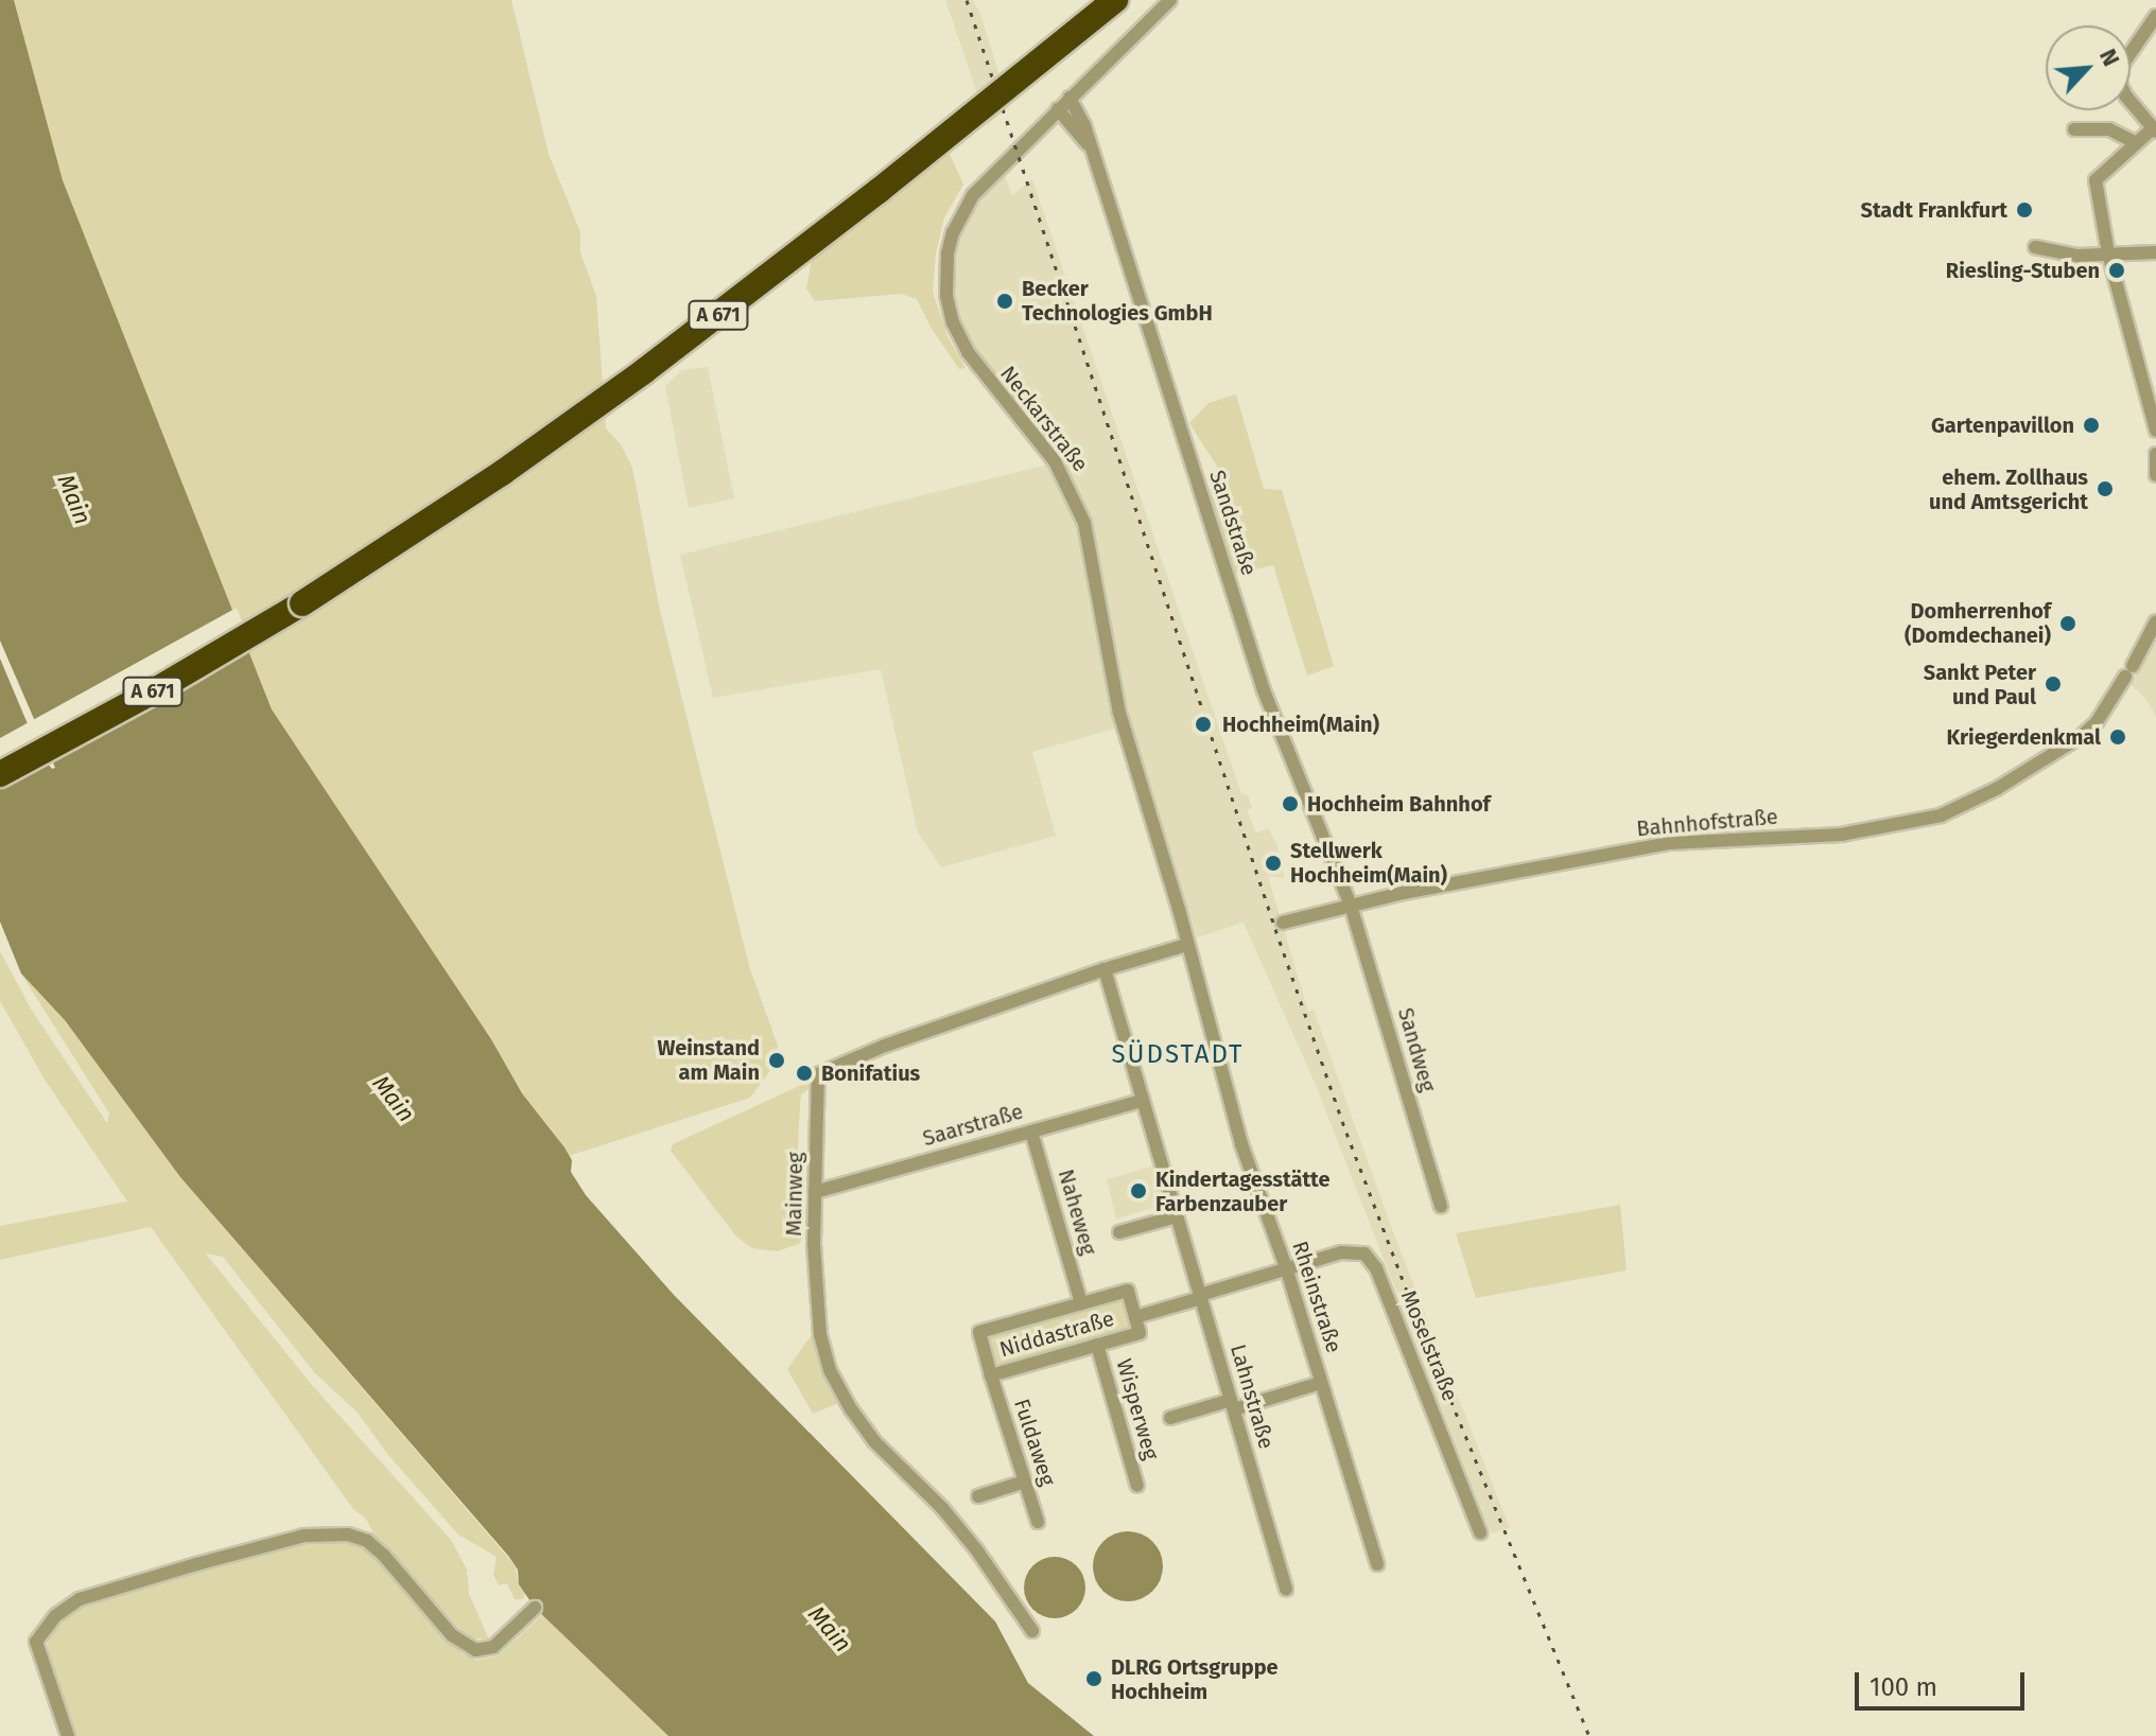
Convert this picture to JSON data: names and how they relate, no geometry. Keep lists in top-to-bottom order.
{
  "streets": {
    "highway": ["A 671"],
    "street": [
      "Neckarstraße",
      "Sandstraße",
      "Bahnhofstraße",
      "Sandweg",
      "Saarstraße",
      "Mainweg",
      "Naheweg",
      "Rheinstraße",
      "Niddastraße",
      "Moselstraße",
      "Lahnstraße",
      "Wisperweg",
      "Fuldaweg"
    ]
  },
  "crossings": [
    ["Neckarstraße", "Sandstraße"],
    ["Neckarstraße", "Mainweg"],
    ["Neckarstraße", "Rheinstraße"],
    ["Sandstraße", "Bahnhofstraße"],
    ["Sandstraße", "Sandweg"],
    ["Bahnhofstraße", "Sandweg"],
    ["Saarstraße", "Mainweg"],
    ["Saarstraße", "Naheweg"],
    ["Saarstraße", "Lahnstraße"],
    ["Mainweg", "Rheinstraße"],
    ["Mainweg", "Lahnstraße"],
    ["Naheweg", "Niddastraße"],
    ["Rheinstraße", "Moselstraße"],
    ["Rheinstraße", "Wisperweg"],
    ["Niddastraße", "Moselstraße"],
    ["Niddastraße", "Lahnstraße"],
    ["Niddastraße", "Wisperweg"],
    ["Niddastraße", "Fuldaweg"],
    ["Moselstraße", "Lahnstraße"],
    ["Lahnstraße", "Wisperweg"]
  ],
  "districts": ["SÜDSTADT"],
  "water": ["Main"],
  "places": [
    "Stadt Frankfurt",
    "Riesling-Stuben",
    "Becker Technologies GmbH",
    "Gartenpavillon",
    "ehem. Zollhaus und Amtsgericht",
    "Domherrenhof (Domdechanei)",
    "Sankt Peter und Paul",
    "Hochheim(Main)",
    "Kriegerdenkmal",
    "Hochheim Bahnhof",
    "Stellwerk Hochheim(Main)",
    "Weinstand am Main",
    "Bonifatius",
    "Kindertagesstätte Farbenzauber",
    "DLRG Ortsgruppe Hochheim"
  ],
  "scale_bar": "100 m",
  "north": "top right"
}
